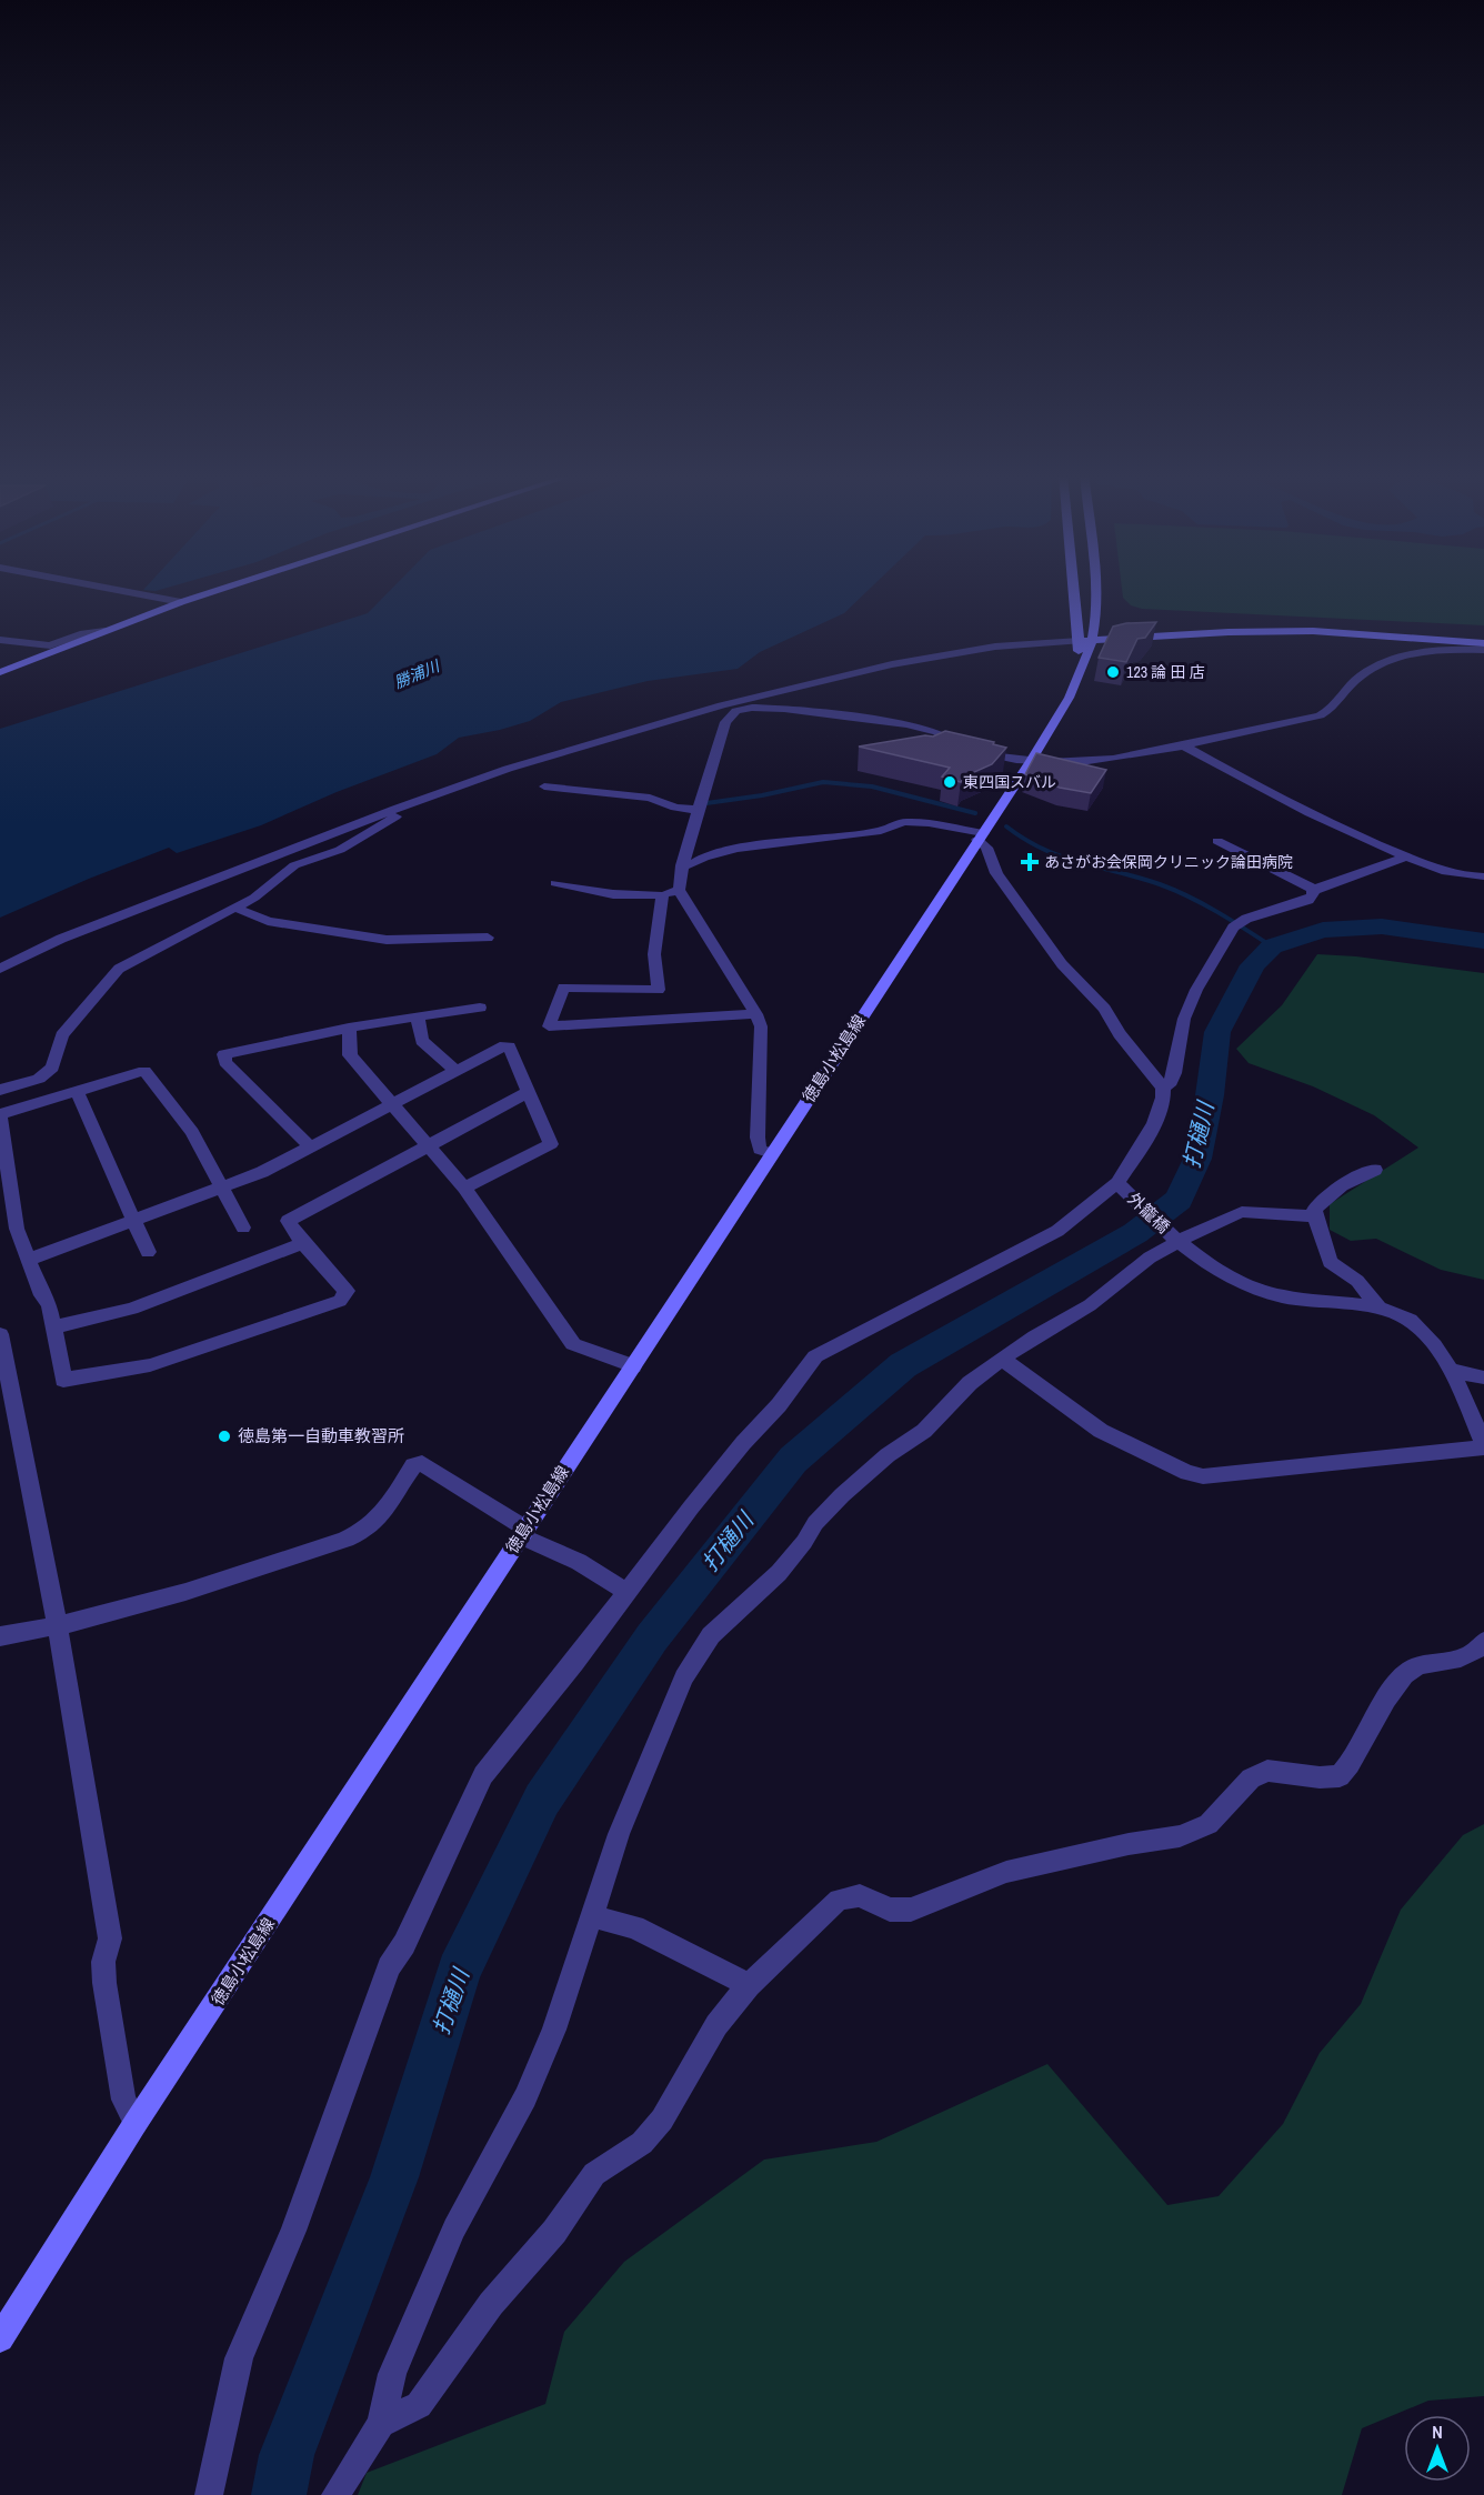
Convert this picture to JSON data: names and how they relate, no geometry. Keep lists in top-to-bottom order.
{
  "streets": {
    "main road": ["徳島小松島線"],
    "street": ["外籠橋"]
  },
  "water": ["勝浦川", "打樋川"],
  "places": {
    "other": ["123 論 田 店", "東四国スバル", "徳島第一自動車教習所"],
    "health": ["あさがお会保岡クリニック論田病院"]
  },
  "north": "top"
}
